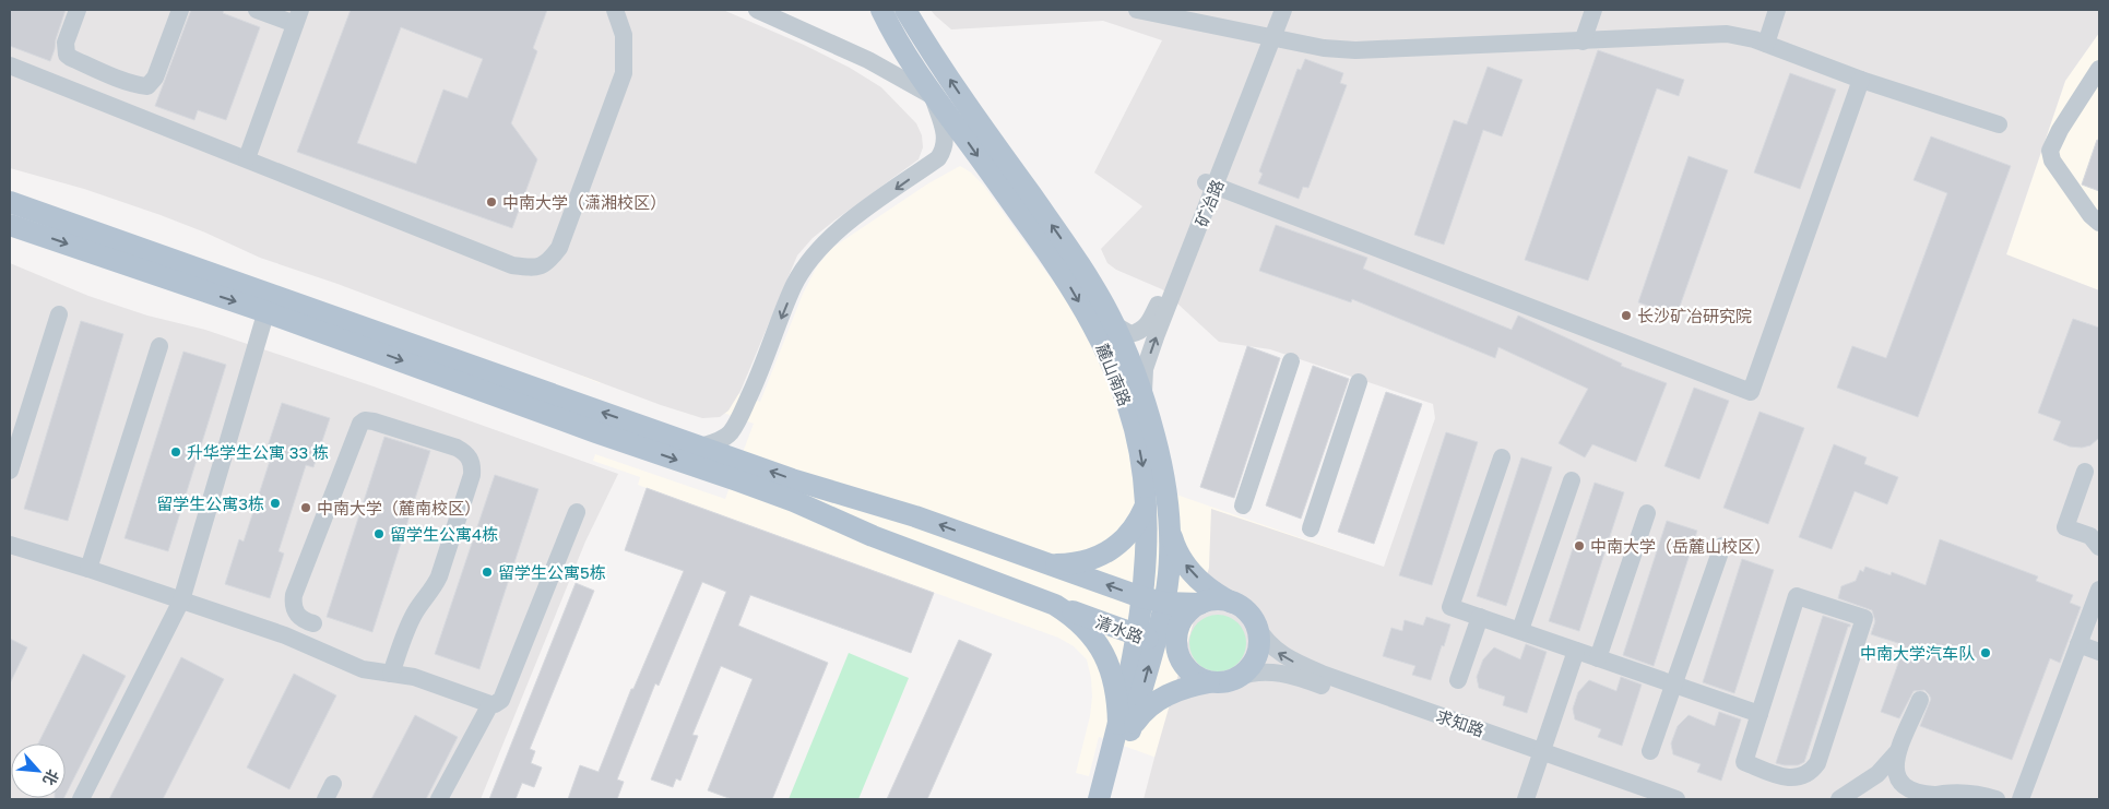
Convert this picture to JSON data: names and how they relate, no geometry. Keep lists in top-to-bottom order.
{
  "streets": {
    "main road": ["麓山南路", "清水路"],
    "street": ["矿冶路", "求知路"]
  },
  "crossings": [
    ["矿冶路", "麓山南路"],
    ["麓山南路", "清水路"],
    ["清水路", "求知路"]
  ],
  "one_way": ["矿冶路"],
  "places": [
    "中南大学（潇湘校区）",
    "长沙矿冶研究院",
    "升华学生公寓 33 栋",
    "留学生公寓3栋",
    "中南大学（麓南校区）",
    "留学生公寓4栋",
    "中南大学（岳麓山校区）",
    "留学生公寓5栋",
    "中南大学汽车队"
  ],
  "north": "bottom right"
}
